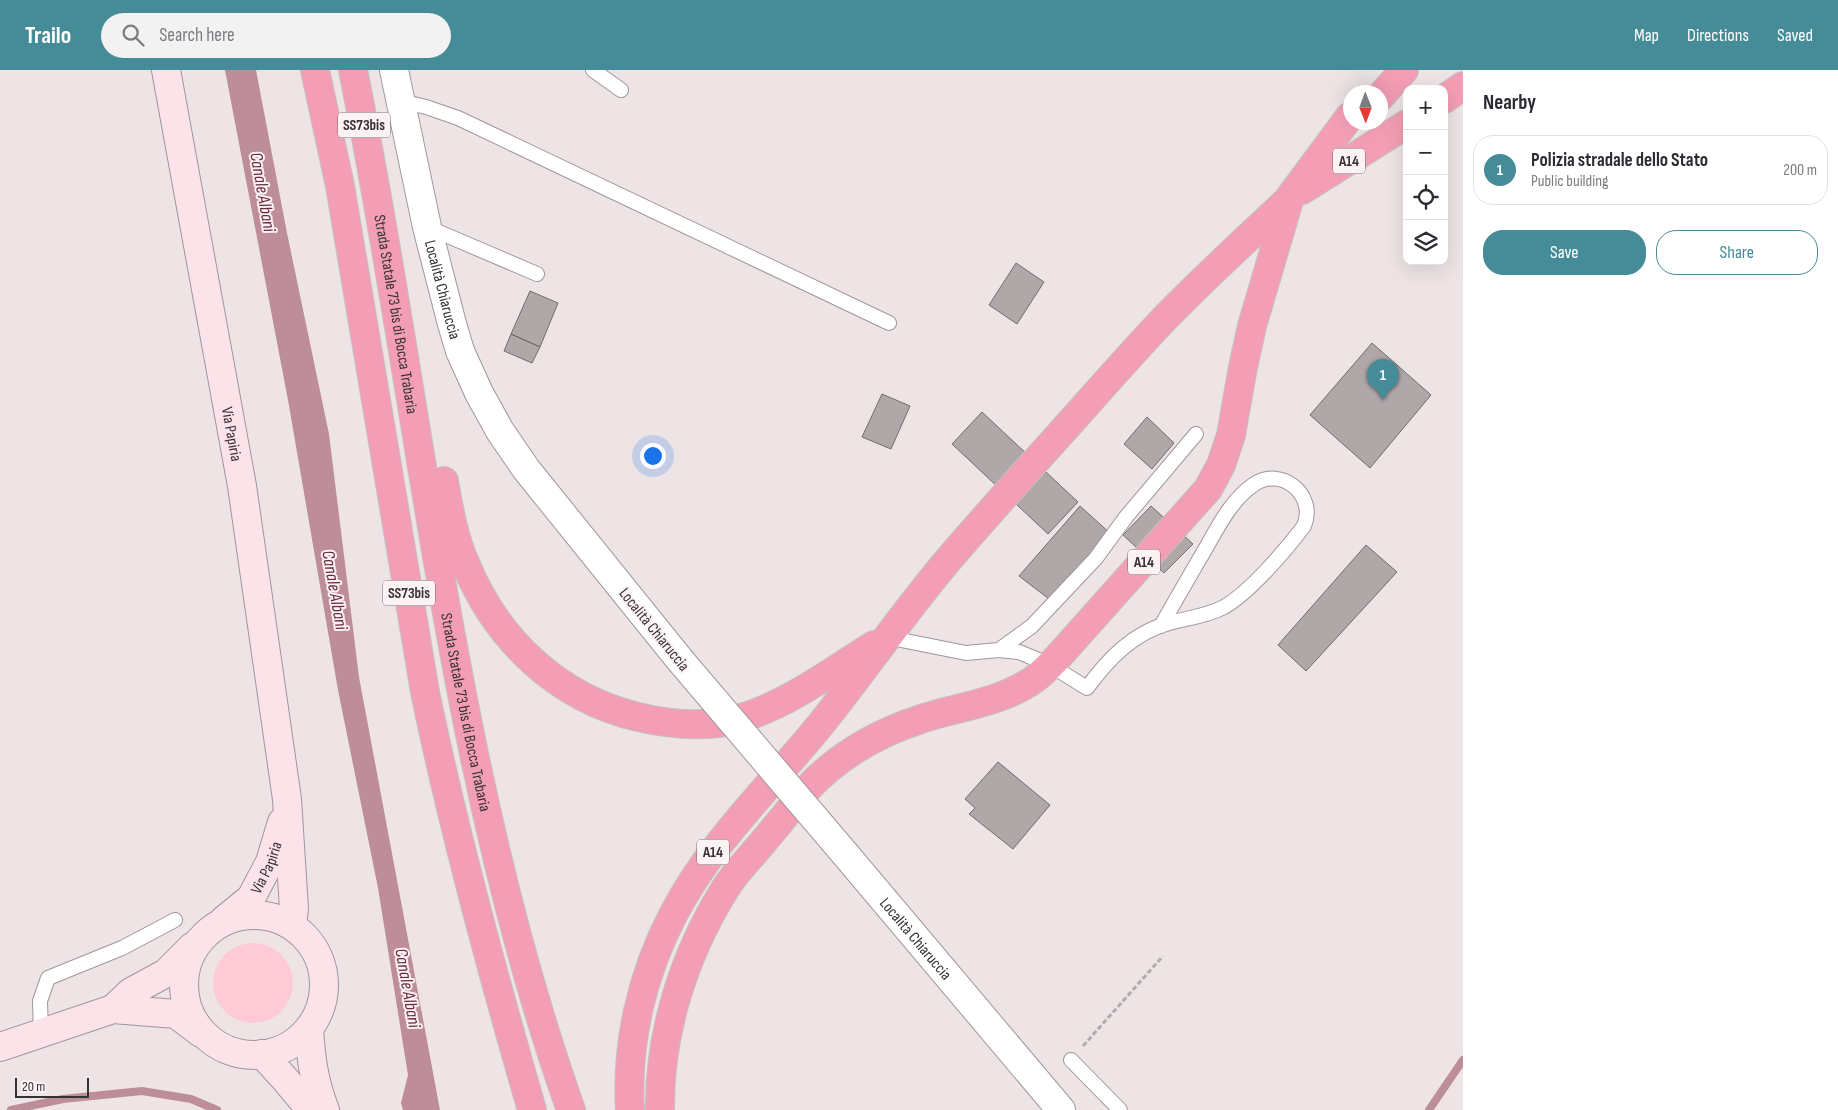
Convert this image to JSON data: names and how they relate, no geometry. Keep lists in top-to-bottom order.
{
  "streets": {
    "highway": ["SS73bis", "A14", "Strada Statale 73 bis di Bocca Trabaria"],
    "street": ["Località Chiaruccia", "Via Papiria"]
  },
  "water": ["Canale Albani"],
  "scale_bar": "20 m",
  "north": "bottom",
  "page": {
    "header": "Trailo",
    "search": "Search here",
    "nav": ["Map", "Directions", "Saved"],
    "heading": "Nearby",
    "map_buttons": ["+", "−"],
    "list": [
      {
        "mark": "1",
        "name": "Polizia stradale dello Stato",
        "note": "Public building",
        "value": "200 m"
      }
    ],
    "buttons": ["Save", "Share"],
    "pins": "1",
    "scale": "20 m"
  }
}
